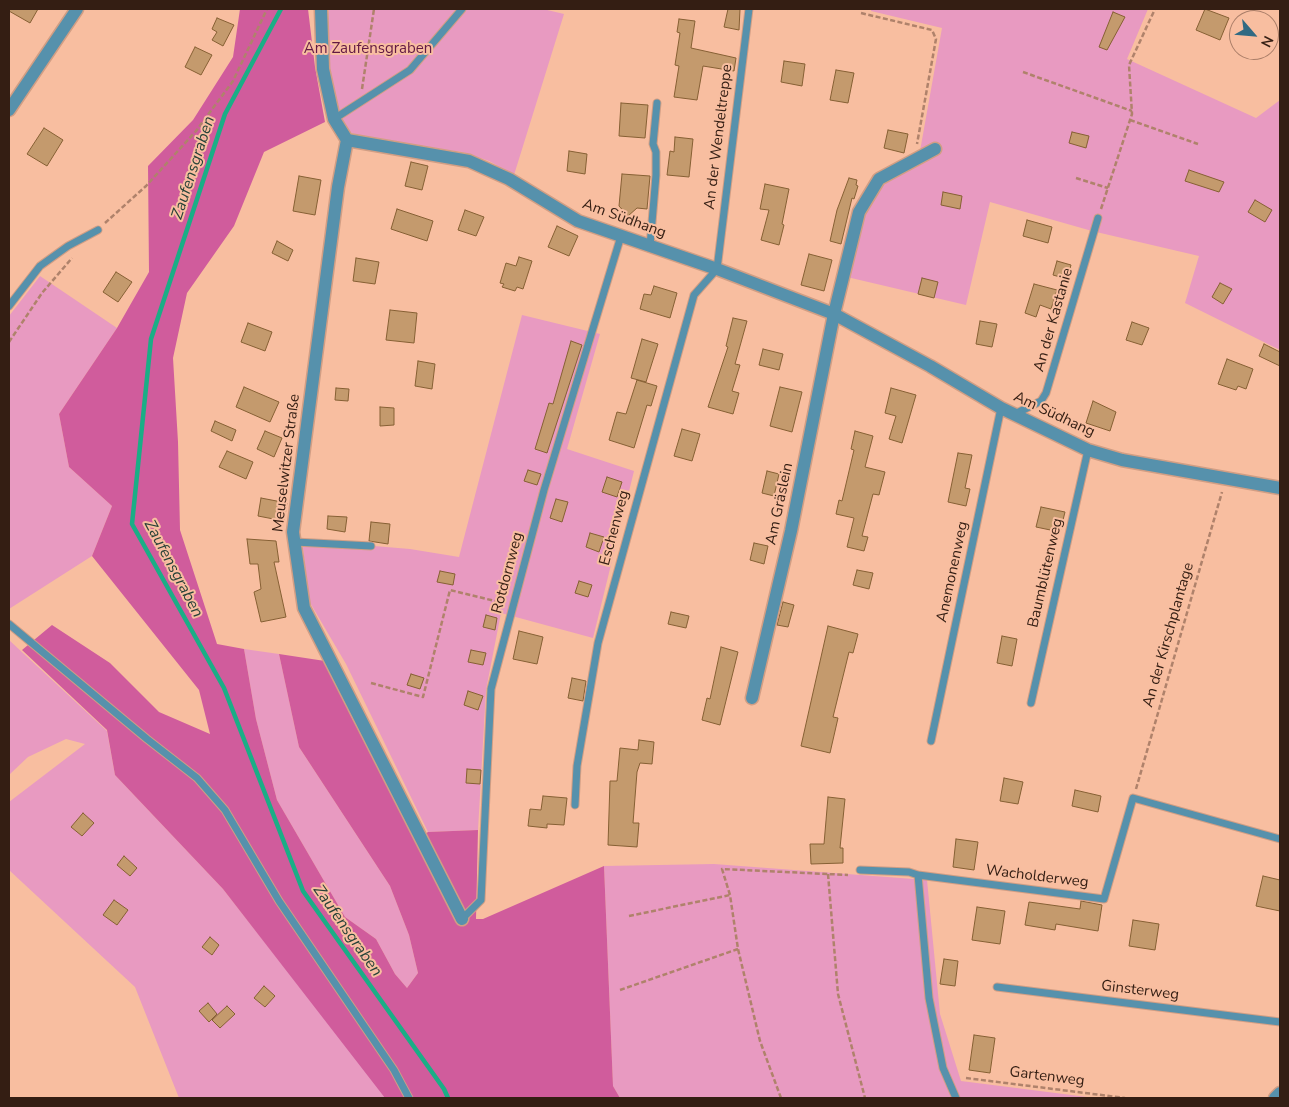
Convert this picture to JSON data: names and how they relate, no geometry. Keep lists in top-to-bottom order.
{
  "streets": {
    "street": ["Am Südhang", "Meuselwitzer Straße", "Am Gräslein"],
    "lane": [
      "An der Wendeltreppe",
      "An der Kastanie",
      "Eschenweg",
      "Anemonenweg",
      "Rotdornweg",
      "Baumblütenweg",
      "Wacholderweg",
      "Ginsterweg"
    ],
    "path": ["An der Kirschplantage", "Gartenweg"]
  },
  "crossings": [
    ["An der Wendeltreppe", "Am Südhang"],
    ["An der Wendeltreppe", "Eschenweg"],
    ["Am Südhang", "An der Kastanie"],
    ["Am Südhang", "Meuselwitzer Straße"],
    ["Am Südhang", "Am Gräslein"],
    ["Am Südhang", "Eschenweg"],
    ["Am Südhang", "Anemonenweg"],
    ["Am Südhang", "Rotdornweg"],
    ["Am Südhang", "Baumblütenweg"],
    ["Am Südhang", "An der Kirschplantage"],
    ["Meuselwitzer Straße", "Rotdornweg"],
    ["An der Kirschplantage", "Wacholderweg"]
  ],
  "water": ["Zaufensgraben"],
  "parks": ["Am Zaufensgraben"],
  "north": "bottom right"
}
